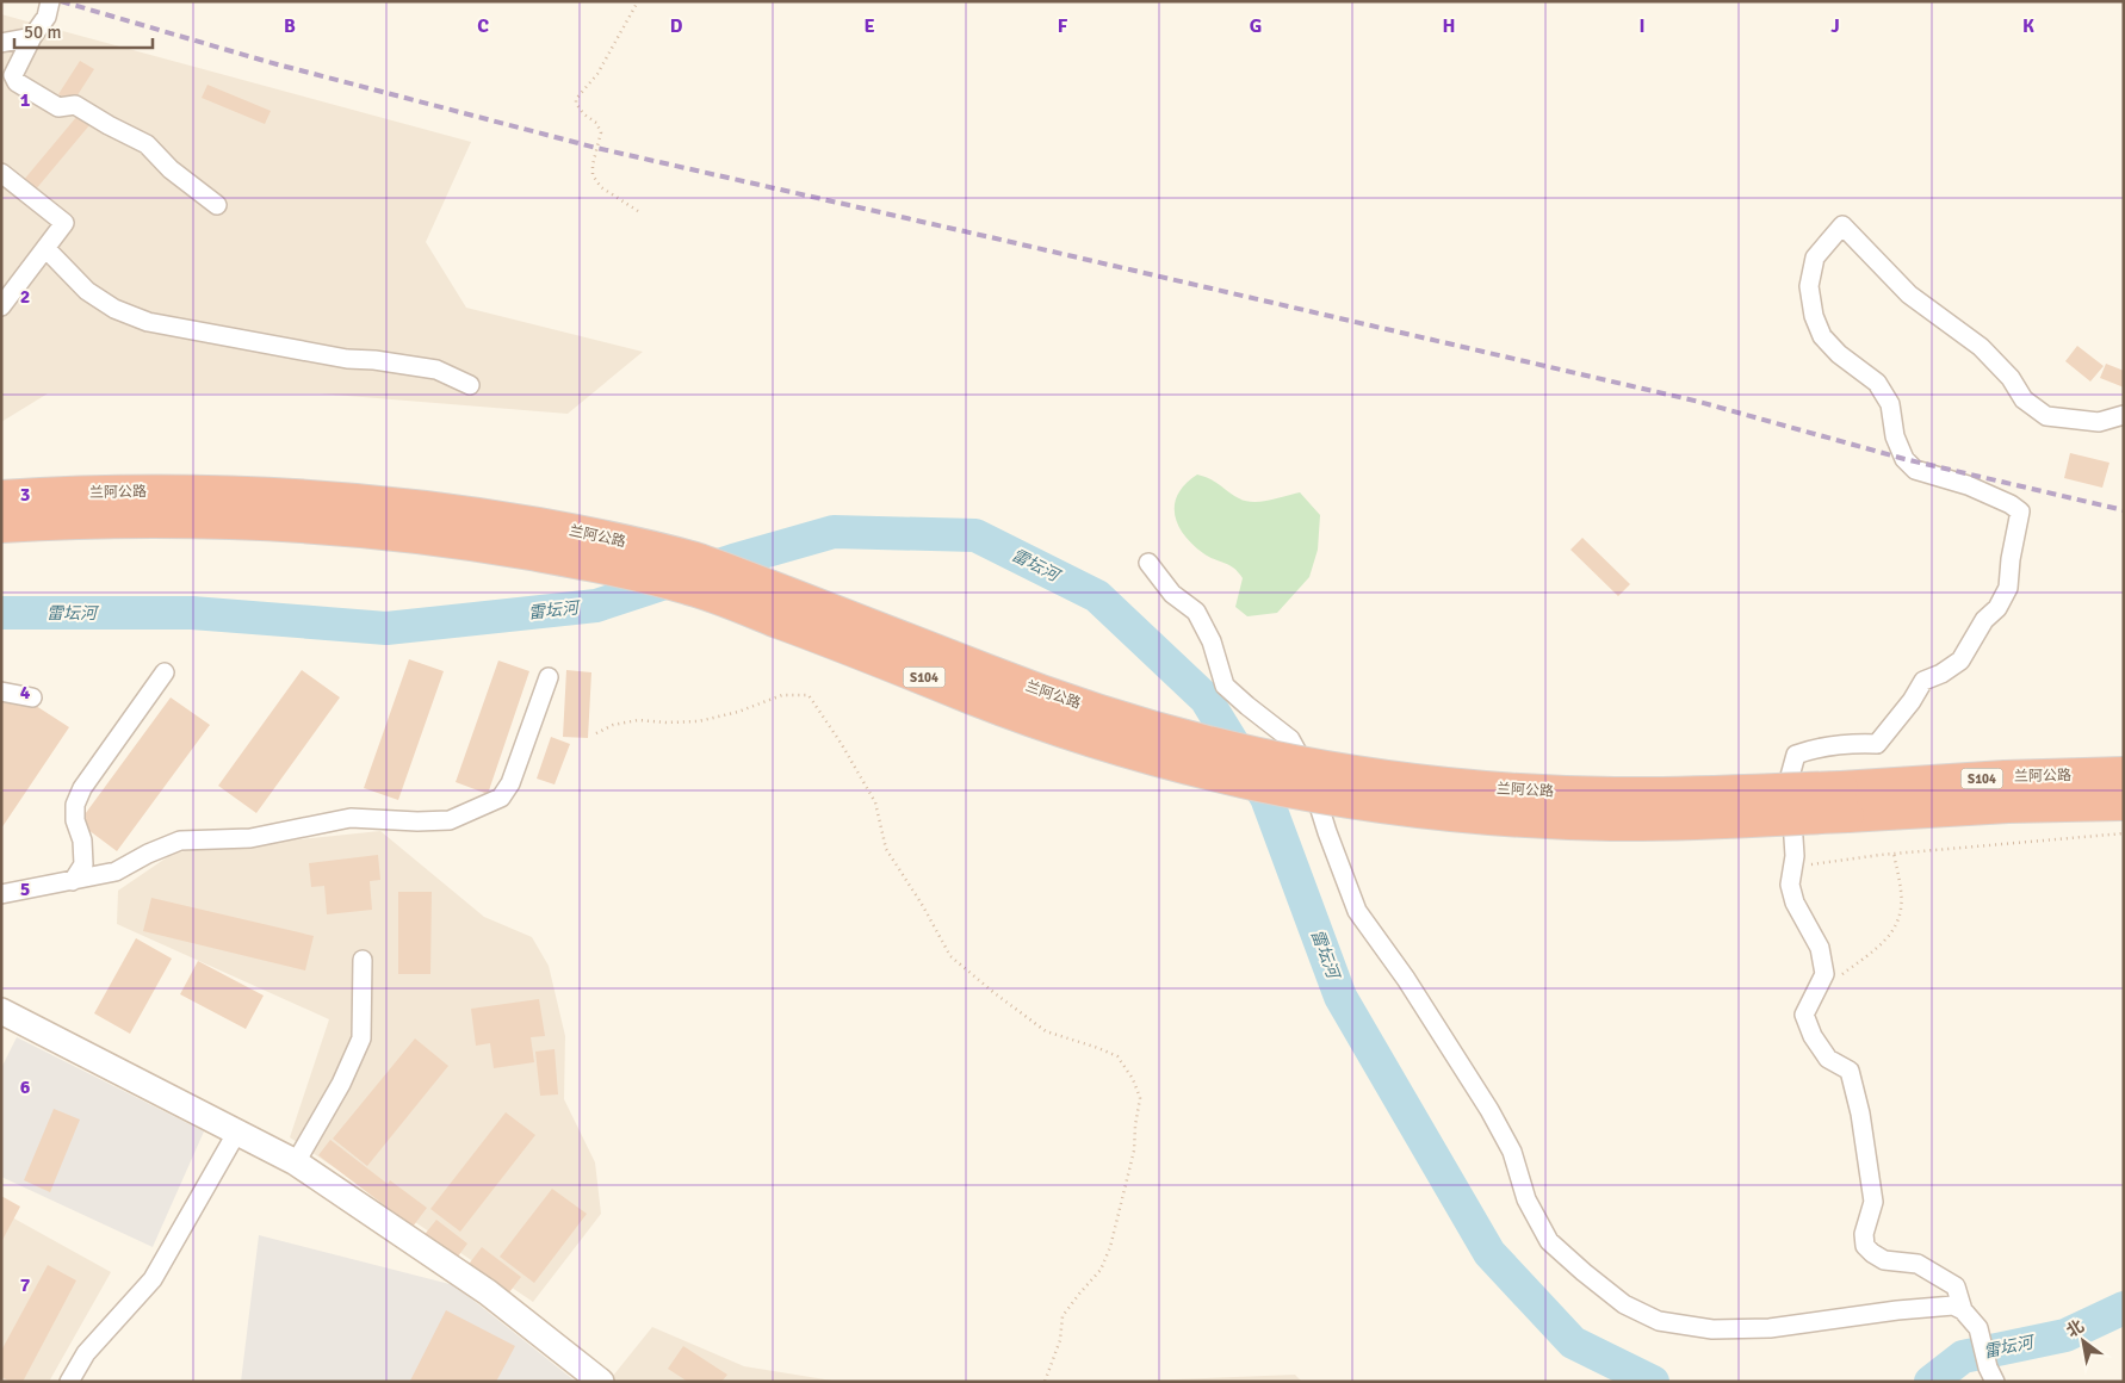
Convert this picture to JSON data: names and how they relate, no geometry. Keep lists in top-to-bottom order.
{
  "streets": {
    "highway": ["兰阿公路", "S104"]
  },
  "water": ["雷坛河"],
  "scale_bar": "50 m",
  "north": "top left",
  "grid": {
    "columns": [
      "B",
      "C",
      "D",
      "E",
      "F",
      "G",
      "H",
      "I",
      "J",
      "K"
    ],
    "rows": [
      "1",
      "2",
      "3",
      "4",
      "5",
      "6",
      "7"
    ]
  }
}
